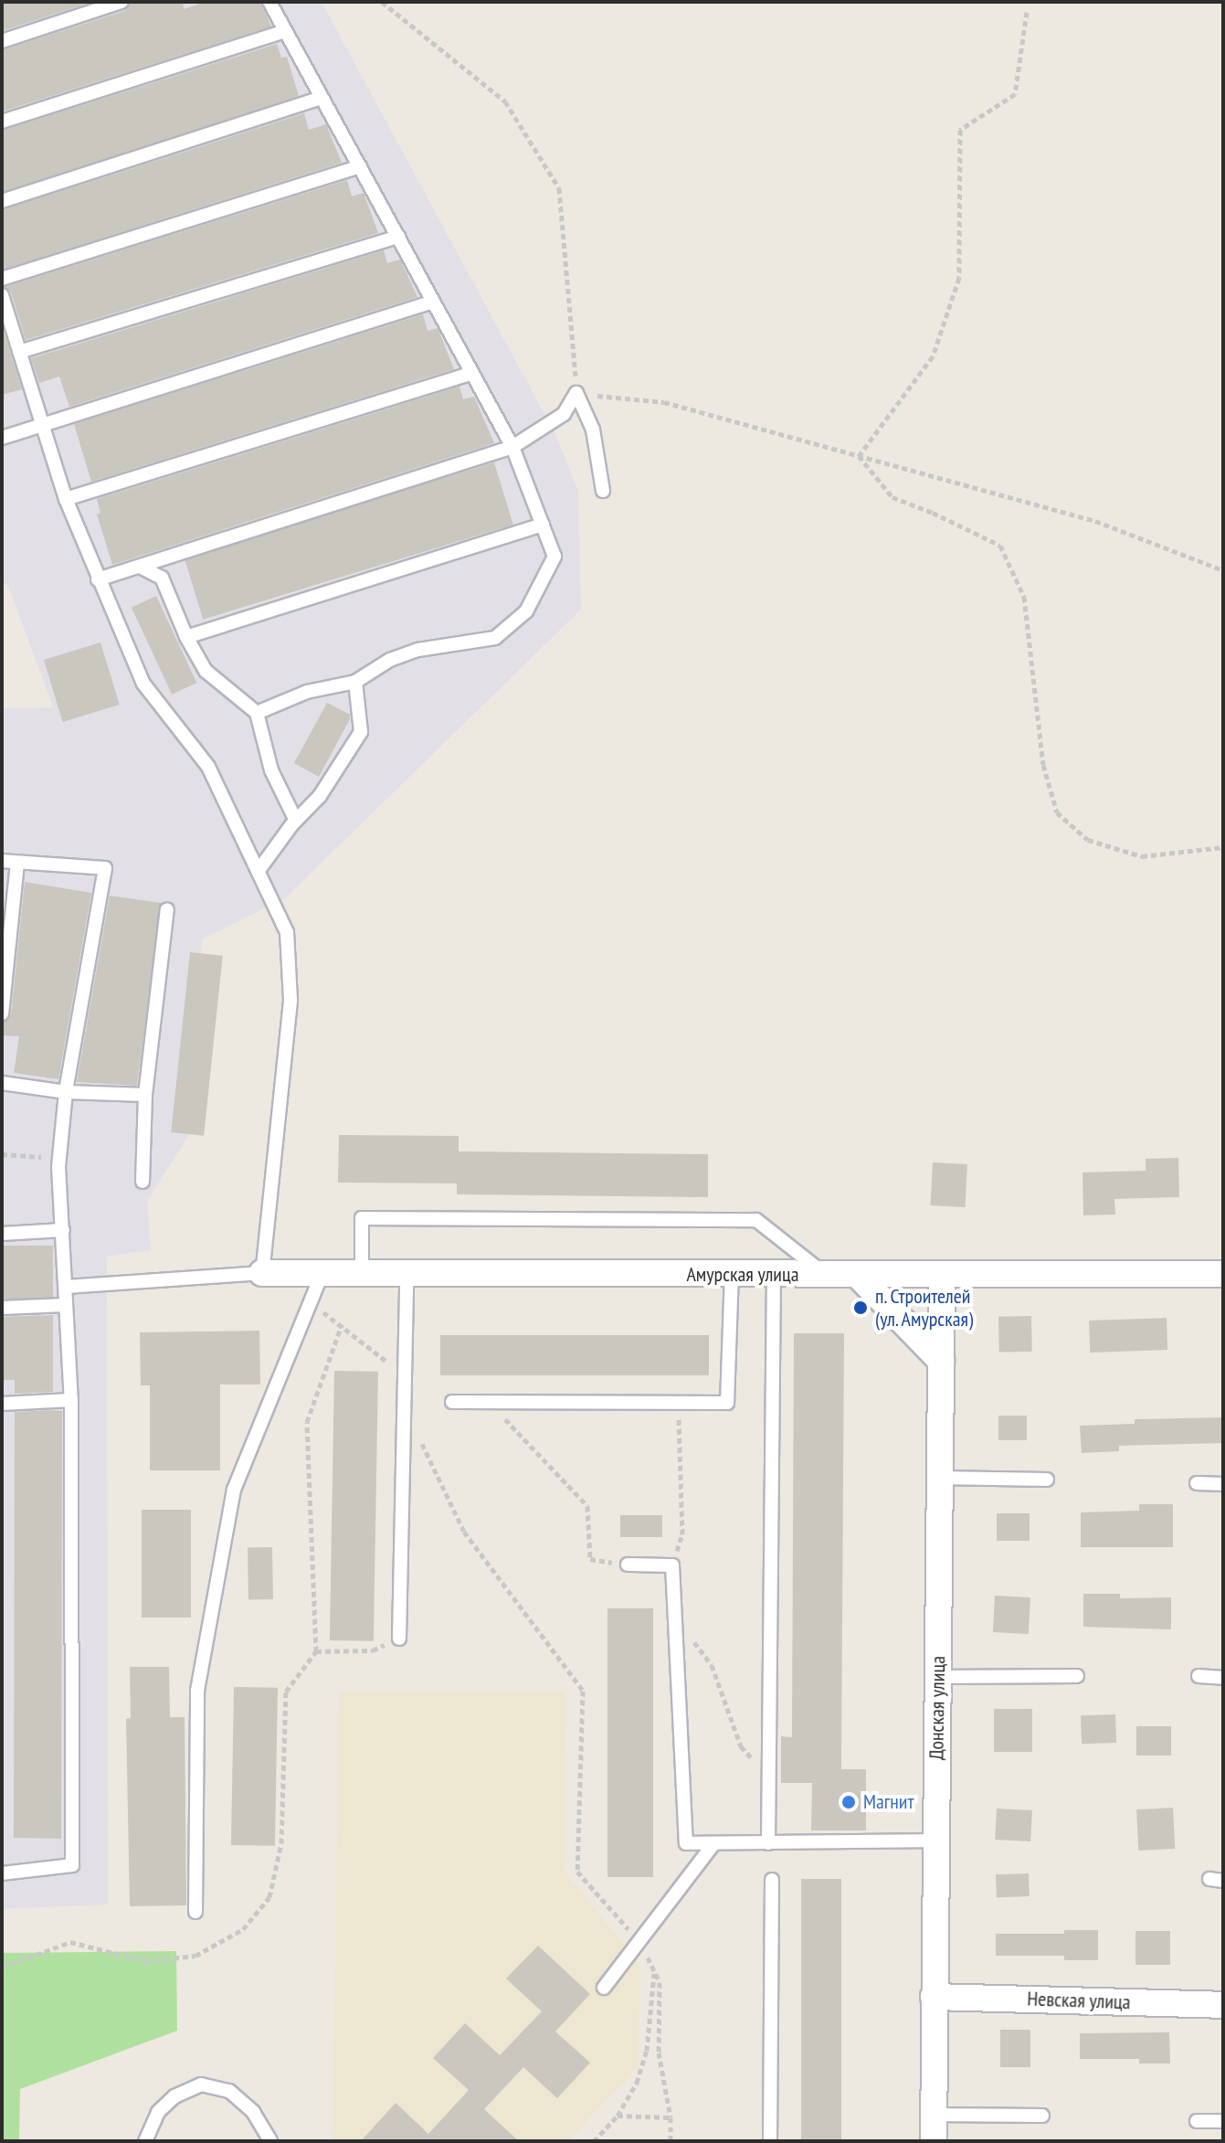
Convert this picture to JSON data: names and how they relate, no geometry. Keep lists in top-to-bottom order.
{
  "streets": {
    "street": ["Амурская улица", "Донская улица", "Невская улица"]
  },
  "crossings": [
    ["Амурская улица", "Донская улица"],
    ["Донская улица", "Невская улица"]
  ],
  "places": ["п. Строителей (ул. Амурская)", "Магнит"]
}
